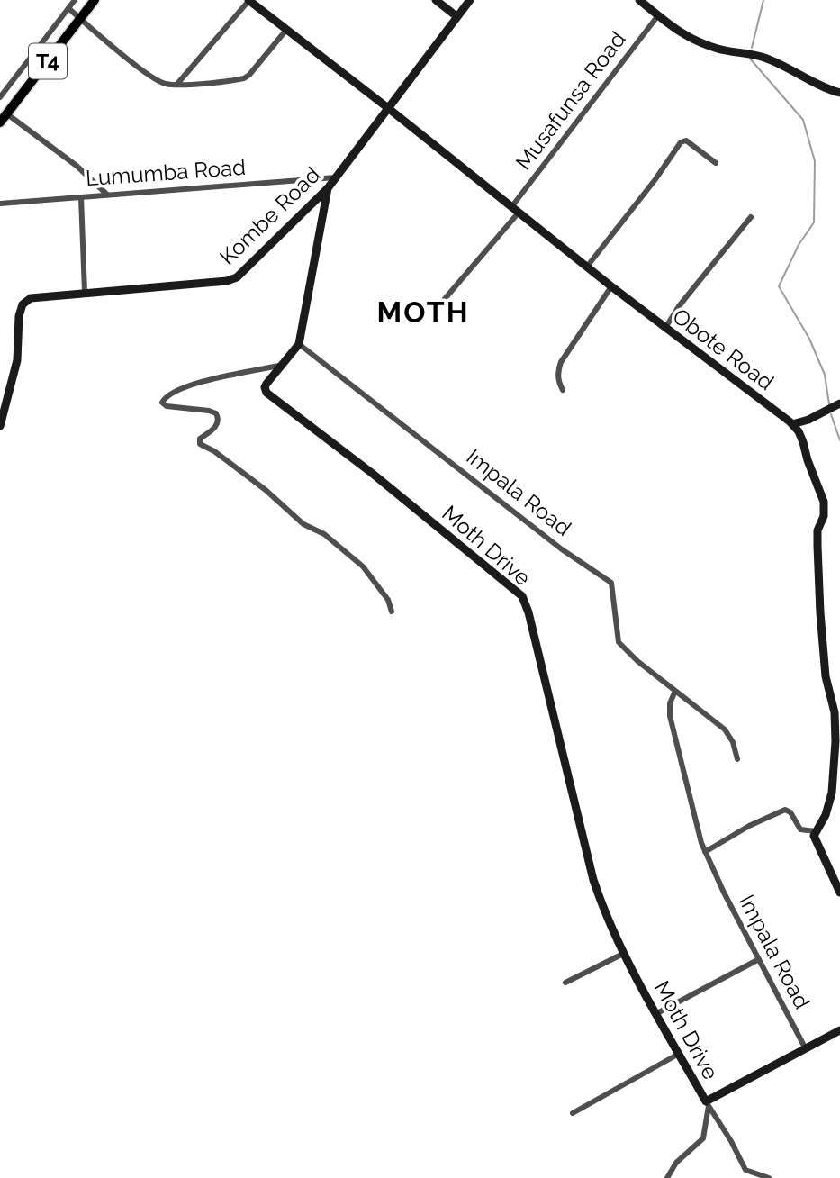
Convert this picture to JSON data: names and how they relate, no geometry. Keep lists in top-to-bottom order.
{
  "streets": {
    "highway": ["T4"],
    "street": [
      "Musafunsa Road",
      "Lumumba Road",
      "Kombe Road",
      "Obote Road",
      "Impala Road",
      "Moth Drive"
    ]
  },
  "crossings": [
    ["Musafunsa Road", "Obote Road"],
    ["Lumumba Road", "Kombe Road"],
    ["Kombe Road", "Obote Road"],
    ["Kombe Road", "Moth Drive"],
    ["Impala Road", "Moth Drive"]
  ],
  "districts": ["MOTH"]
}
